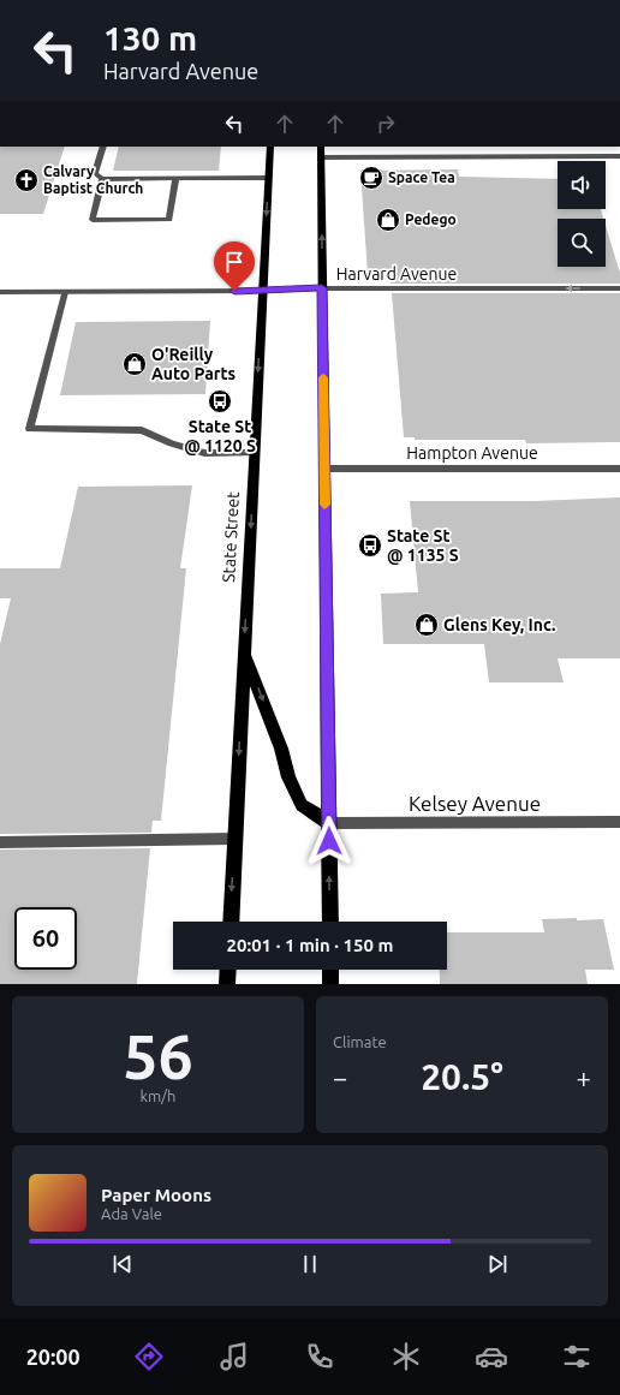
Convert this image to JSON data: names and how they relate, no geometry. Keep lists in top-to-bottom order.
{
  "streets": {
    "main road": ["State Street"],
    "street": ["Harvard Avenue", "Hampton Avenue", "Kelsey Avenue"]
  },
  "crossings": [
    ["Harvard Avenue", "State Street"]
  ],
  "one_way": ["Harvard Avenue"],
  "places": {
    "cafe": ["Space Tea"],
    "church": ["Calvary Baptist Church"],
    "shop": ["Pedego", "O'Reilly Auto Parts", "Glens Key, Inc."],
    "bus stop": ["State St @ 1120 S", "State St @ 1135 S"]
  },
  "page": {
    "turn": ["130 m", "Harvard Avenue"],
    "limit": "60",
    "trip": "20:01 · 1 min · 150 m",
    "tile": [
      ["56", "km/h"],
      "Climate"
    ],
    "heat": ["−", "20.5°", "+"],
    "song": ["Paper Moons", "Ada Vale"],
    "tabs": "20:00"
  }
}
